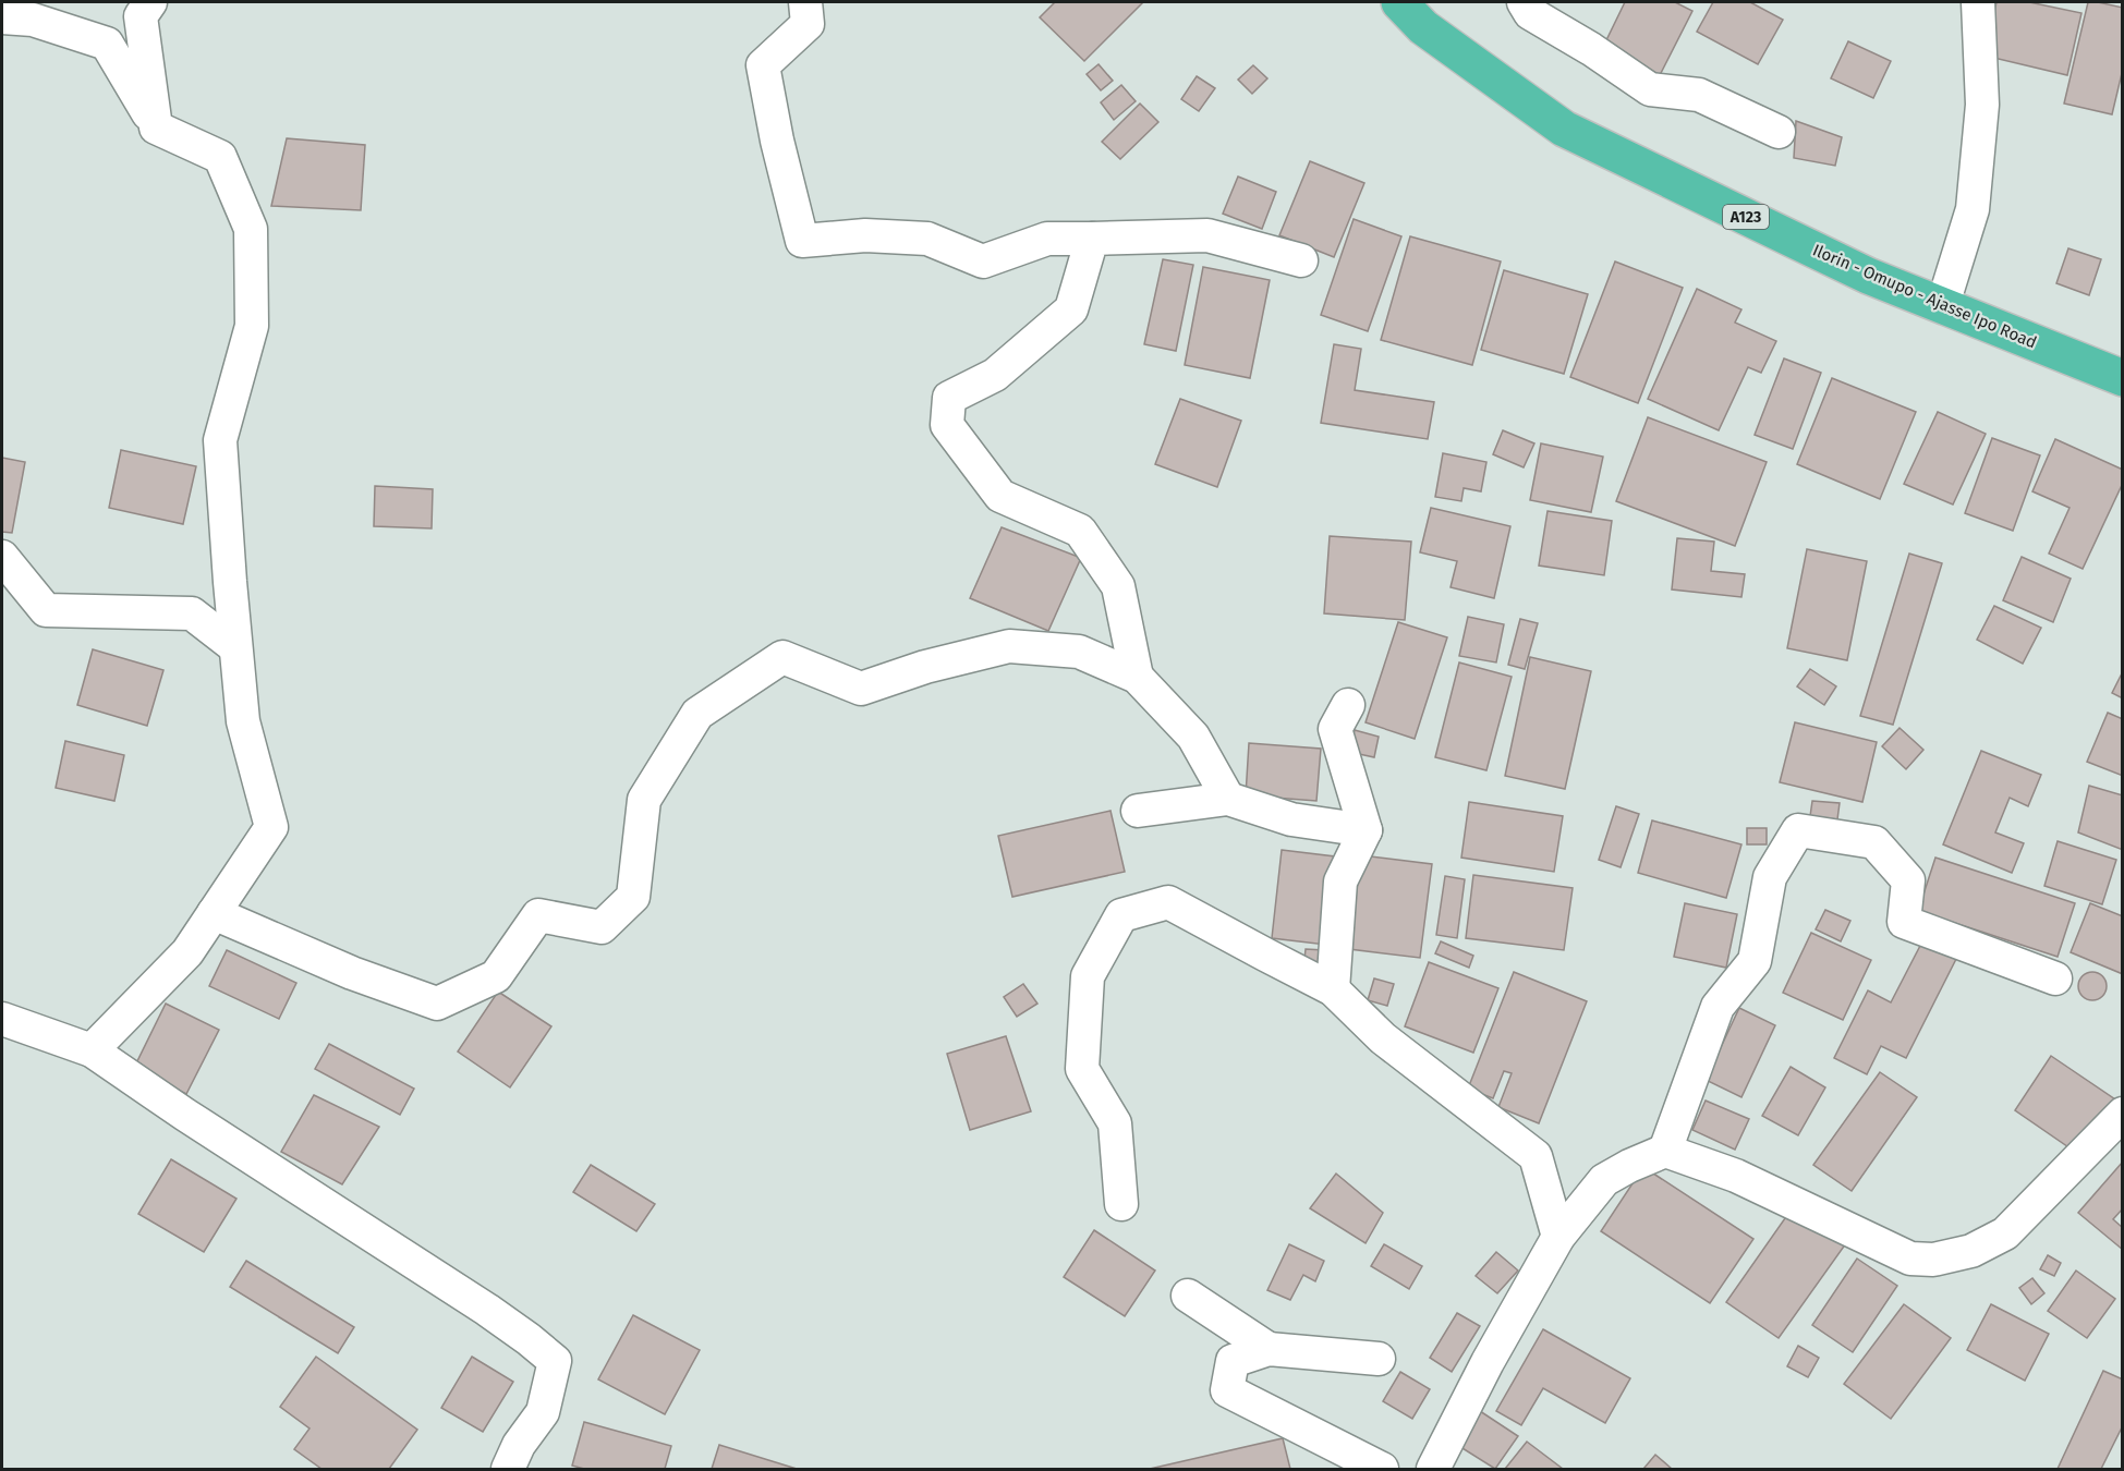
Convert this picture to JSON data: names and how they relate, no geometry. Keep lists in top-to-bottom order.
{
  "streets": {
    "highway": ["A123", "Ilorin - Omupo - Ajasse Ipo Road"]
  }
}
